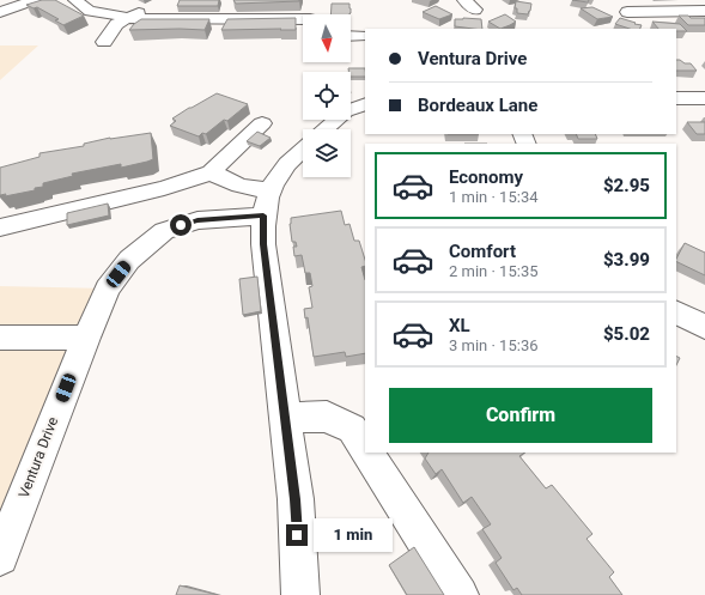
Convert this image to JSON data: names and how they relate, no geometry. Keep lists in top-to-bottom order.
{
  "streets": {
    "street": ["Ventura Drive"]
  },
  "north": "bottom",
  "page": {
    "banner": ["Ventura Drive", "Bordeaux Lane"],
    "list": [
      {
        "name": "Economy",
        "note": "1 min · 15:34",
        "value": "$2.95"
      },
      {
        "name": "Comfort",
        "note": "2 min · 15:35",
        "value": "$3.99"
      },
      {
        "name": "XL",
        "note": "3 min · 15:36",
        "value": "$5.02"
      }
    ],
    "buttons": "Confirm",
    "bubble": "1 min"
  }
}
